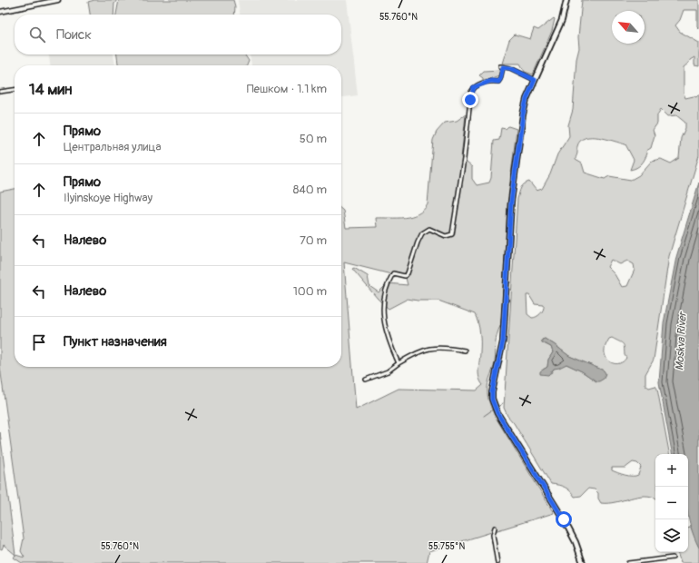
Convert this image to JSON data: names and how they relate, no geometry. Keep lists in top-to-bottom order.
{
  "water": ["Moskva River"],
  "north": "top left",
  "page": {
    "search": "Поиск",
    "heading": ["14 мин", "Пешком · 1.1 km"],
    "list": [
      ["Прямо", "Центральная улица", "50 m"],
      ["Прямо", "Ilyinskoye Highway", "840 m"],
      ["Налево", "70 m"],
      ["Налево", "100 m"],
      "Пункт назначения"
    ],
    "map_buttons": ["+", "−"]
  },
  "coordinates": ["55.760°N", "55.755°N"]
}
